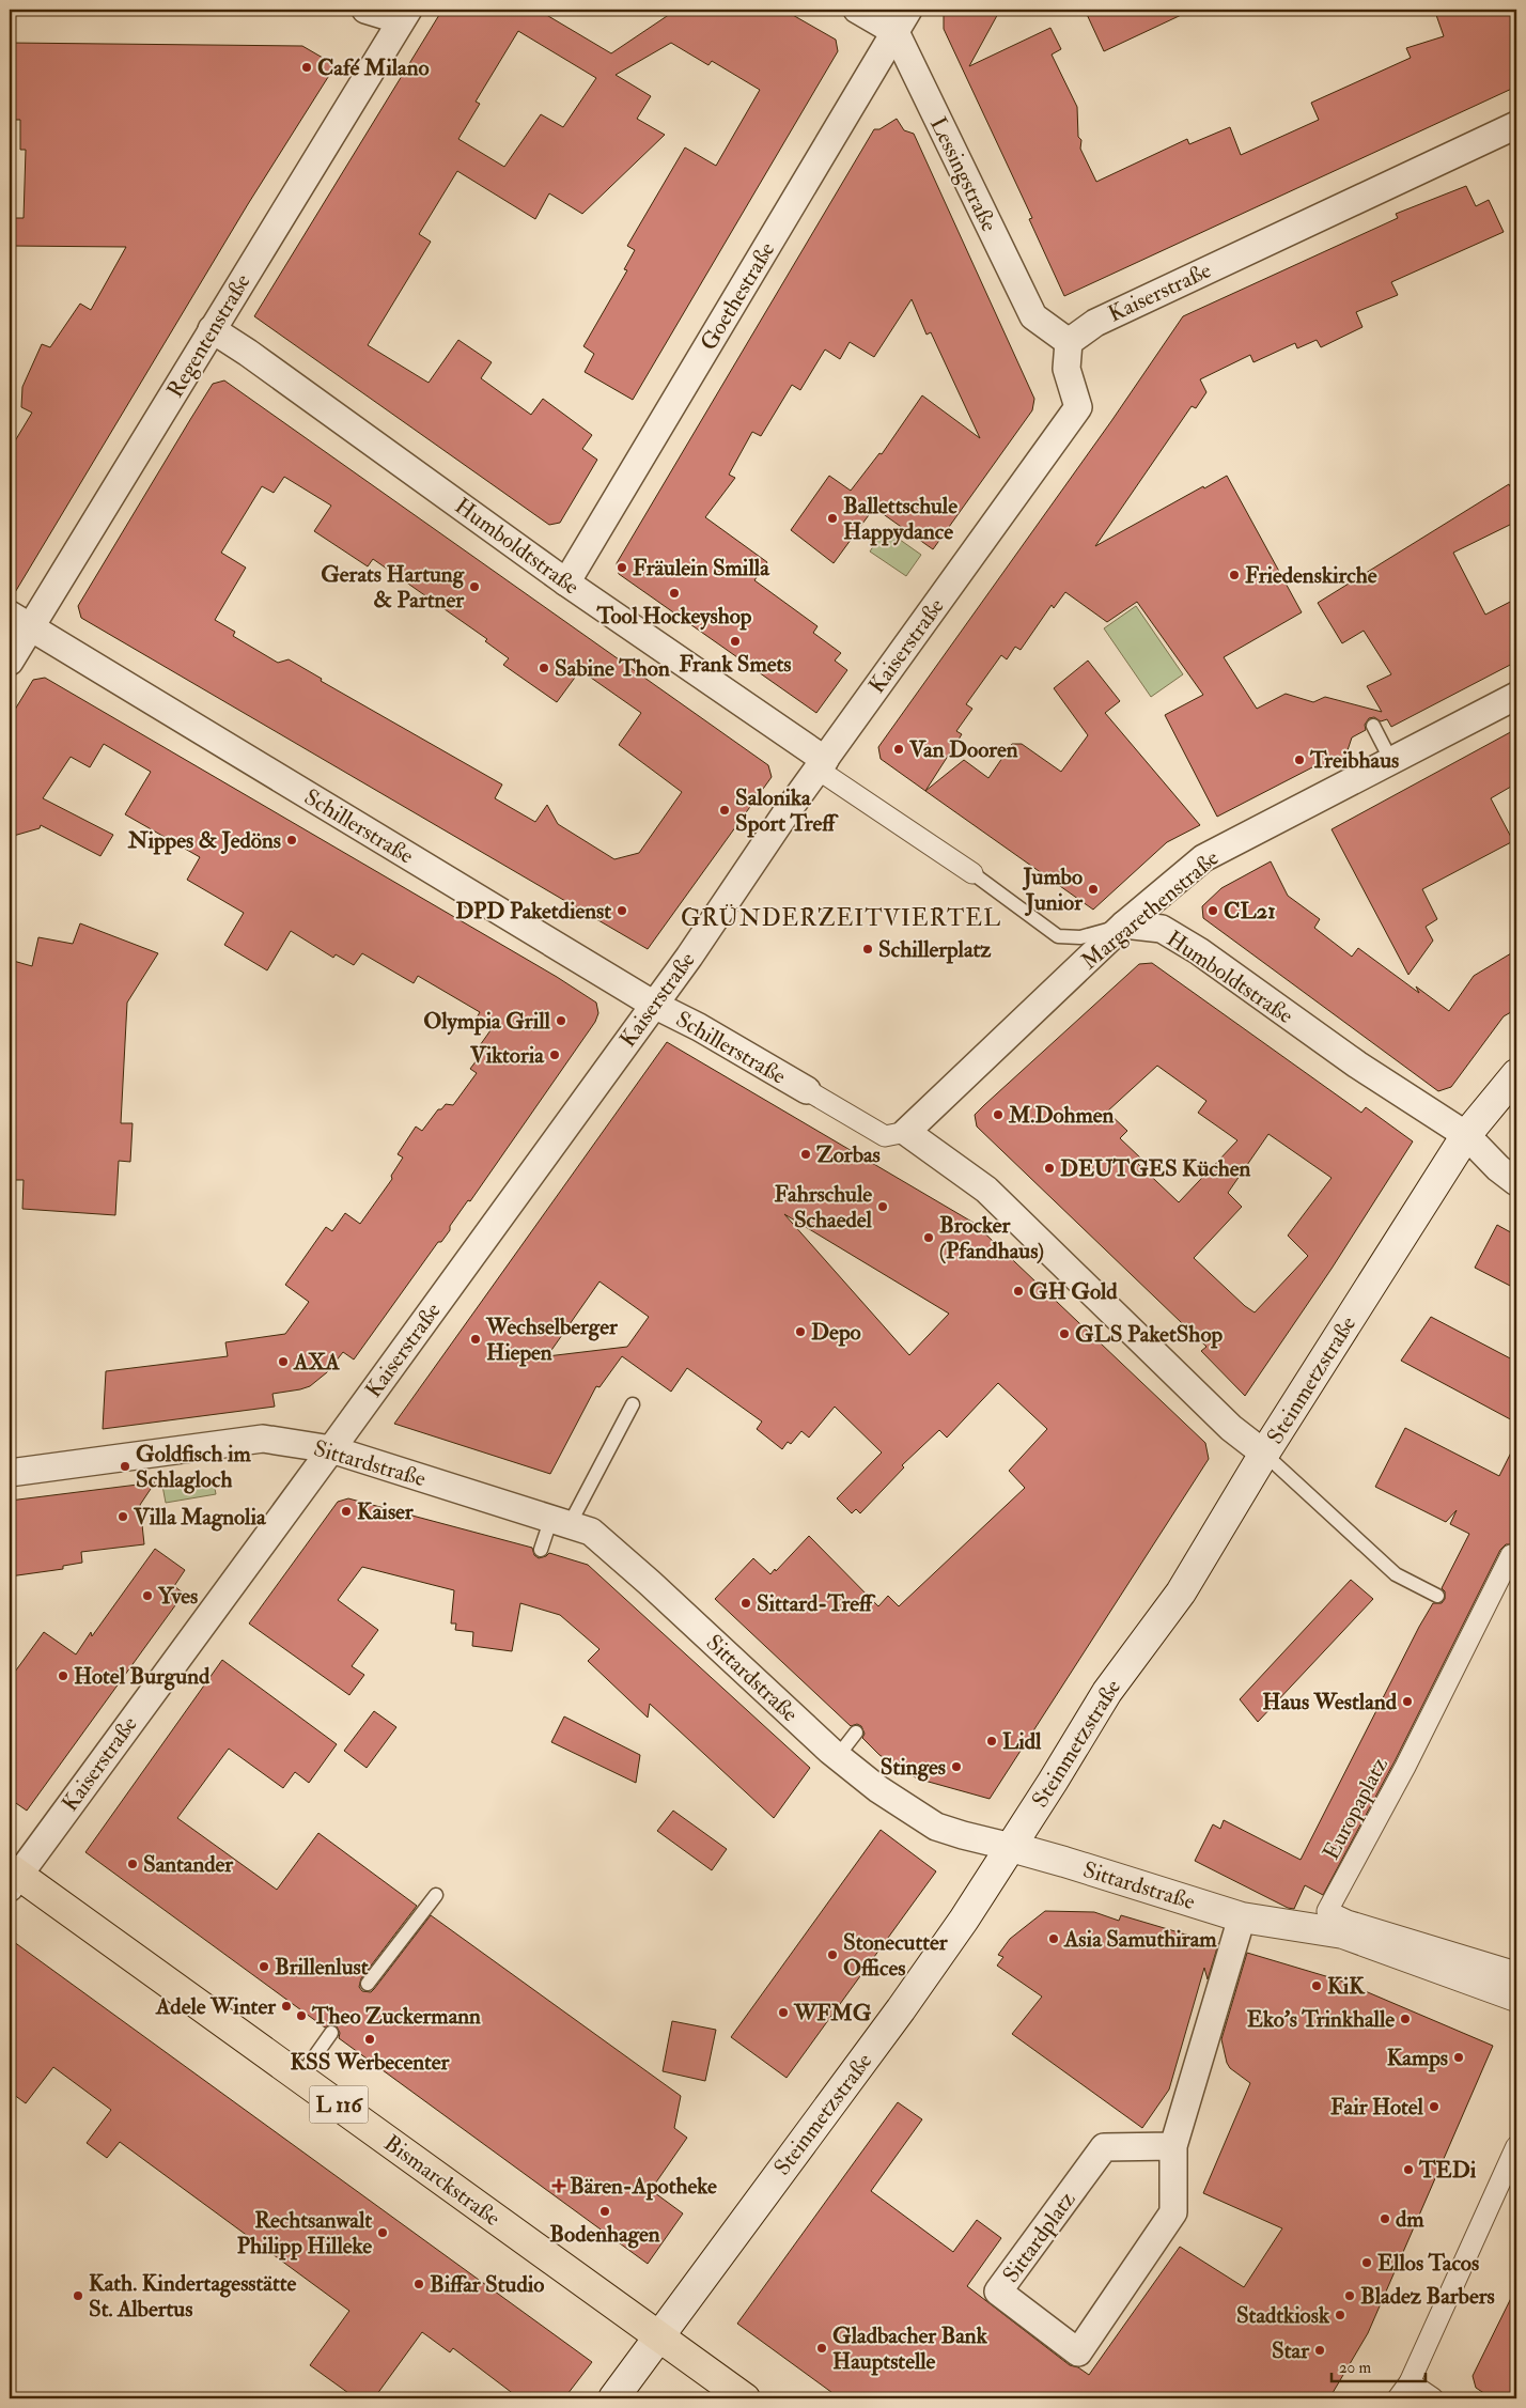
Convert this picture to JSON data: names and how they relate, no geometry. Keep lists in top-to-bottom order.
{
  "streets": {
    "main road": [
      "Steinmetzstraße",
      "Sittardstraße",
      "L 116",
      "Bismarckstraße"
    ],
    "street": [
      "Lessingstraße",
      "Kaiserstraße",
      "Goethestraße",
      "Regentenstraße",
      "Humboldtstraße",
      "Schillerstraße",
      "Margarethenstraße",
      "Europaplatz",
      "Sittardplatz"
    ]
  },
  "crossings": [
    ["Lessingstraße", "Kaiserstraße"],
    ["Lessingstraße", "Goethestraße"],
    ["Kaiserstraße", "Humboldtstraße"],
    ["Kaiserstraße", "Schillerstraße"],
    ["Kaiserstraße", "Sittardstraße"],
    ["Kaiserstraße", "Bismarckstraße"],
    ["Goethestraße", "Humboldtstraße"],
    ["Regentenstraße", "Humboldtstraße"],
    ["Regentenstraße", "Schillerstraße"],
    ["Humboldtstraße", "Margarethenstraße"],
    ["Humboldtstraße", "Steinmetzstraße"],
    ["Schillerstraße", "Margarethenstraße"],
    ["Steinmetzstraße", "Sittardstraße"],
    ["Steinmetzstraße", "Bismarckstraße"],
    ["Sittardstraße", "Sittardplatz"]
  ],
  "districts": ["GRÜNDERZEITVIERTEL"],
  "places": {
    "other": [
      "Café Milano",
      "Ballettschule Happydance",
      "Fräulein Smilla",
      "Friedenskirche",
      "Gerats Hartung & Partner",
      "Tool Hockeyshop",
      "Frank Smets",
      "Sabine Thon",
      "Van Dooren",
      "Treibhaus",
      "Salonika Sport Treff",
      "Nippes & Jedöns",
      "Jumbo Junior",
      "DPD Paketdienst",
      "CL21",
      "Schillerplatz",
      "Olympia Grill",
      "Viktoria",
      "M.Dohmen",
      "Zorbas",
      "DEUTGES Küchen",
      "Fahrschule Schaedel",
      "Brocker (Pfandhaus)",
      "GH Gold",
      "Depo",
      "GLS PaketShop",
      "Wechselberger Hiepen",
      "AXA",
      "Goldfisch im Schlagloch",
      "Kaiser",
      "Villa Magnolia",
      "Yves",
      "Sittard-Treff",
      "Hotel Burgund",
      "Haus Westland",
      "Lidl",
      "Stinges",
      "Santander",
      "Asia Samuthiram",
      "Stonecutter Offices",
      "Brillenlust",
      "KiK",
      "Adele Winter",
      "WFMG",
      "Theo Zuckermann",
      "Eko's Trinkhalle",
      "KSS Werbecenter",
      "Kamps",
      "Fair Hotel",
      "TEDi",
      "Bodenhagen",
      "dm",
      "Rechtsanwalt Philipp Hilleke",
      "Ellos Tacos",
      "Biffar Studio",
      "Kath. Kindertagesstätte St. Albertus",
      "Bladez Barbers",
      "Stadtkiosk",
      "Gladbacher Bank Hauptstelle",
      "Star"
    ],
    "health": ["Bären-Apotheke"]
  },
  "scale_bar": "20 m"
}
